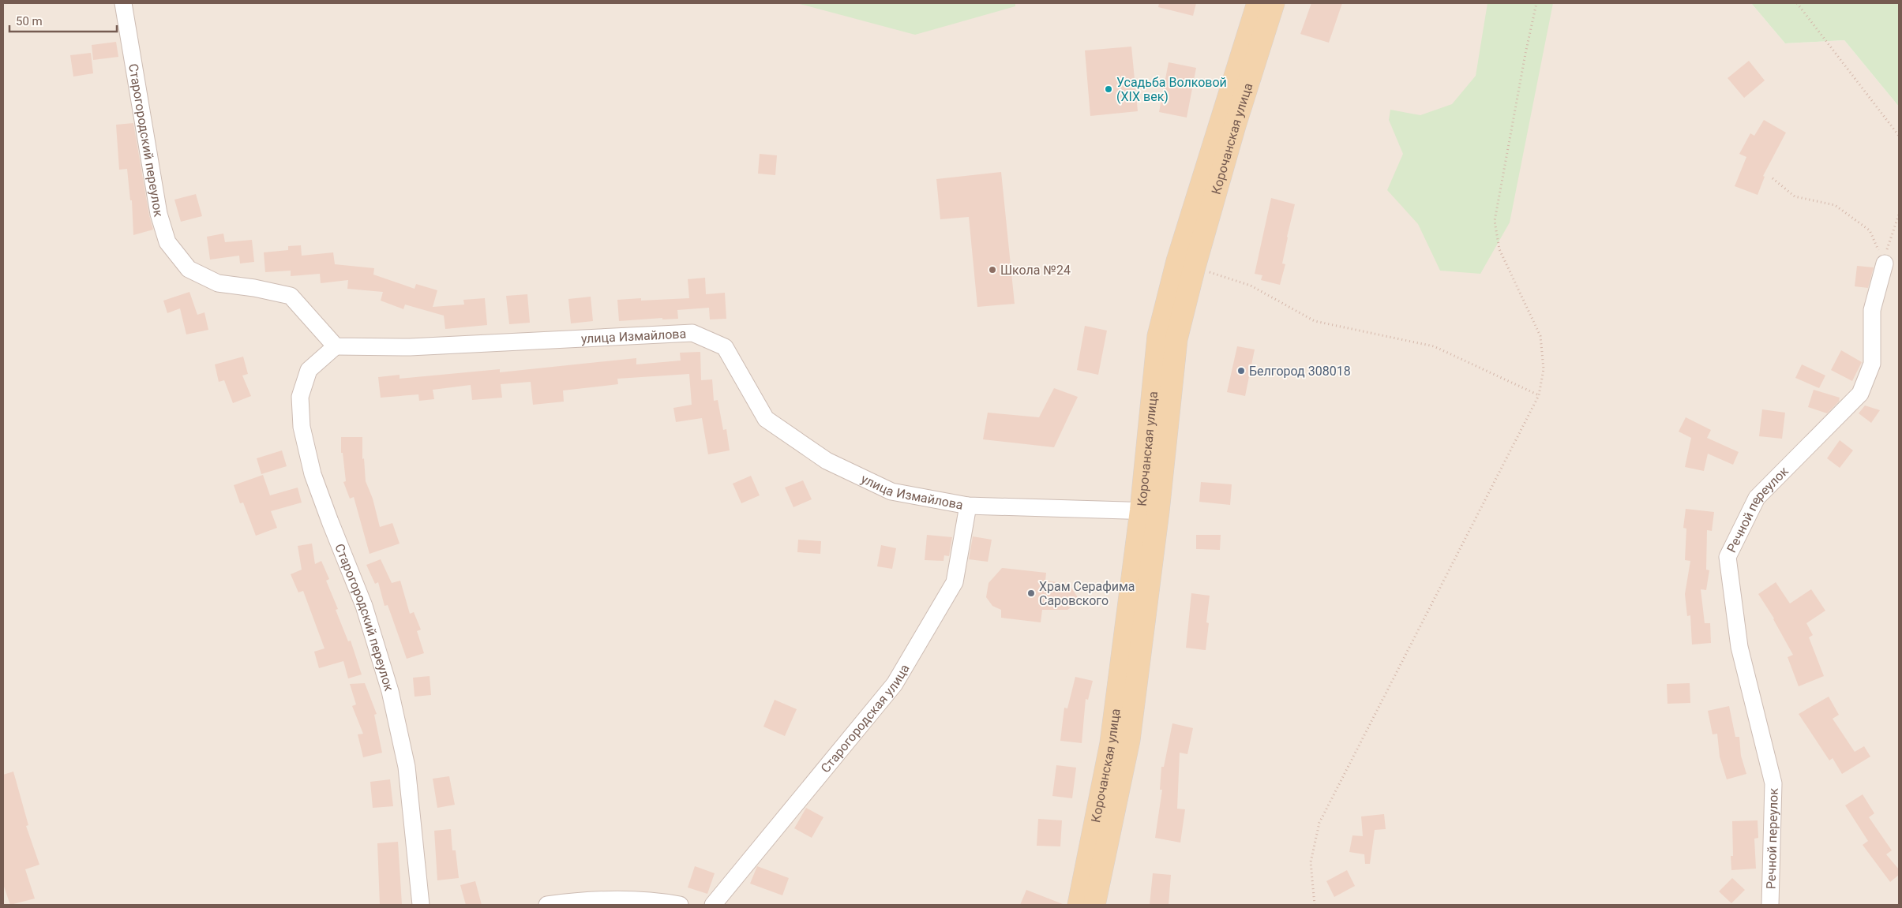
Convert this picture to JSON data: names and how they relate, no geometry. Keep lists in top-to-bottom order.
{
  "streets": {
    "main road": ["Корочанская улица"],
    "street": [
      "Старогородский переулок",
      "улица Измайлова",
      "Речной переулок",
      "Старогородская улица"
    ]
  },
  "crossings": [
    ["Корочанская улица", "улица Измайлова"],
    ["Старогородский переулок", "улица Измайлова"],
    ["улица Измайлова", "Старогородская улица"]
  ],
  "places": [
    "Усадьба Волковой (XIX век)",
    "Школа №24",
    "Белгород 308018",
    "Храм Серафима Саровского"
  ],
  "scale_bar": "50 m"
}
